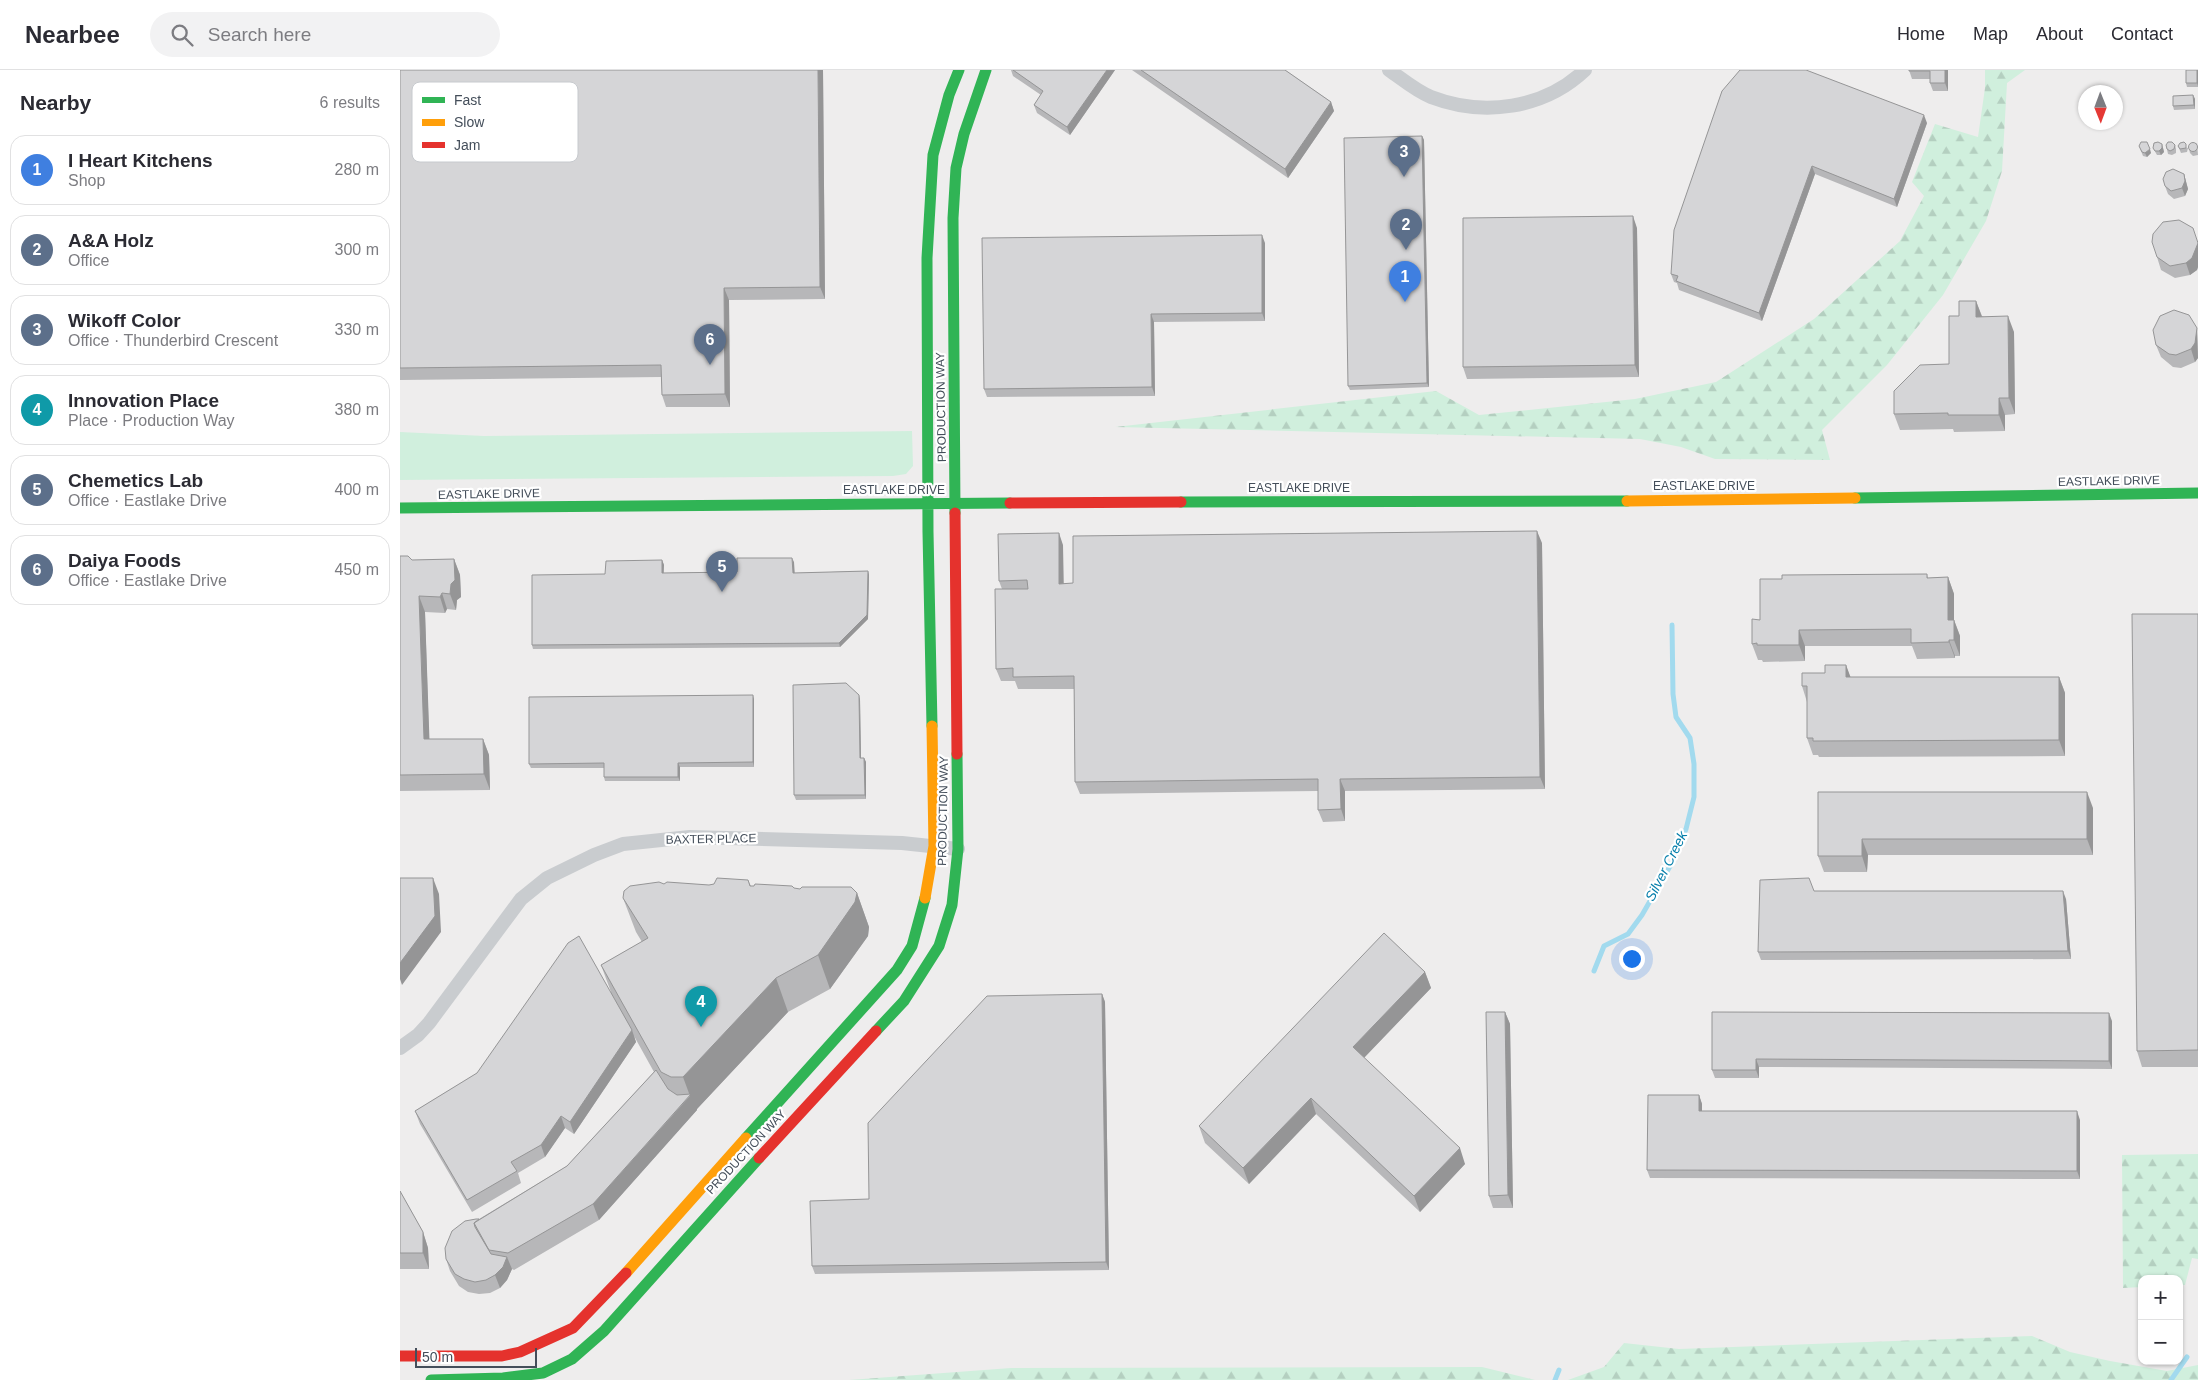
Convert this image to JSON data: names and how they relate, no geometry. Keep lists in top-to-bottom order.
{
  "streets": {
    "street": ["PRODUCTION WAY", "EASTLAKE DRIVE", "BAXTER PLACE"]
  },
  "crossings": [
    ["PRODUCTION WAY", "EASTLAKE DRIVE"],
    ["PRODUCTION WAY", "BAXTER PLACE"]
  ],
  "water": ["Silver Creek"],
  "legend": ["Fast", "Slow", "Jam"],
  "scale_bar": "50 m",
  "north": "bottom",
  "page": {
    "header": "Nearbee",
    "search": "Search here",
    "nav": [
      "Home",
      "Map",
      "About",
      "Contact"
    ],
    "heading": ["Nearby", "6 results"],
    "list": [
      {
        "mark": "1",
        "name": "I Heart Kitchens",
        "note": "Shop",
        "value": "280 m"
      },
      {
        "mark": "2",
        "name": "A&A Holz",
        "note": "Office",
        "value": "300 m"
      },
      {
        "mark": "3",
        "name": "Wikoff Color",
        "note": "Office · Thunderbird Crescent",
        "value": "330 m"
      },
      {
        "mark": "4",
        "name": "Innovation Place",
        "note": "Place · Production Way",
        "value": "380 m"
      },
      {
        "mark": "5",
        "name": "Chemetics Lab",
        "note": "Office · Eastlake Drive",
        "value": "400 m"
      },
      {
        "mark": "6",
        "name": "Daiya Foods",
        "note": "Office · Eastlake Drive",
        "value": "450 m"
      }
    ],
    "pins": [
      "3",
      "2",
      "1",
      "6",
      "5",
      "4"
    ],
    "map_buttons": ["+", "−"],
    "scale": "50 m"
  }
}
